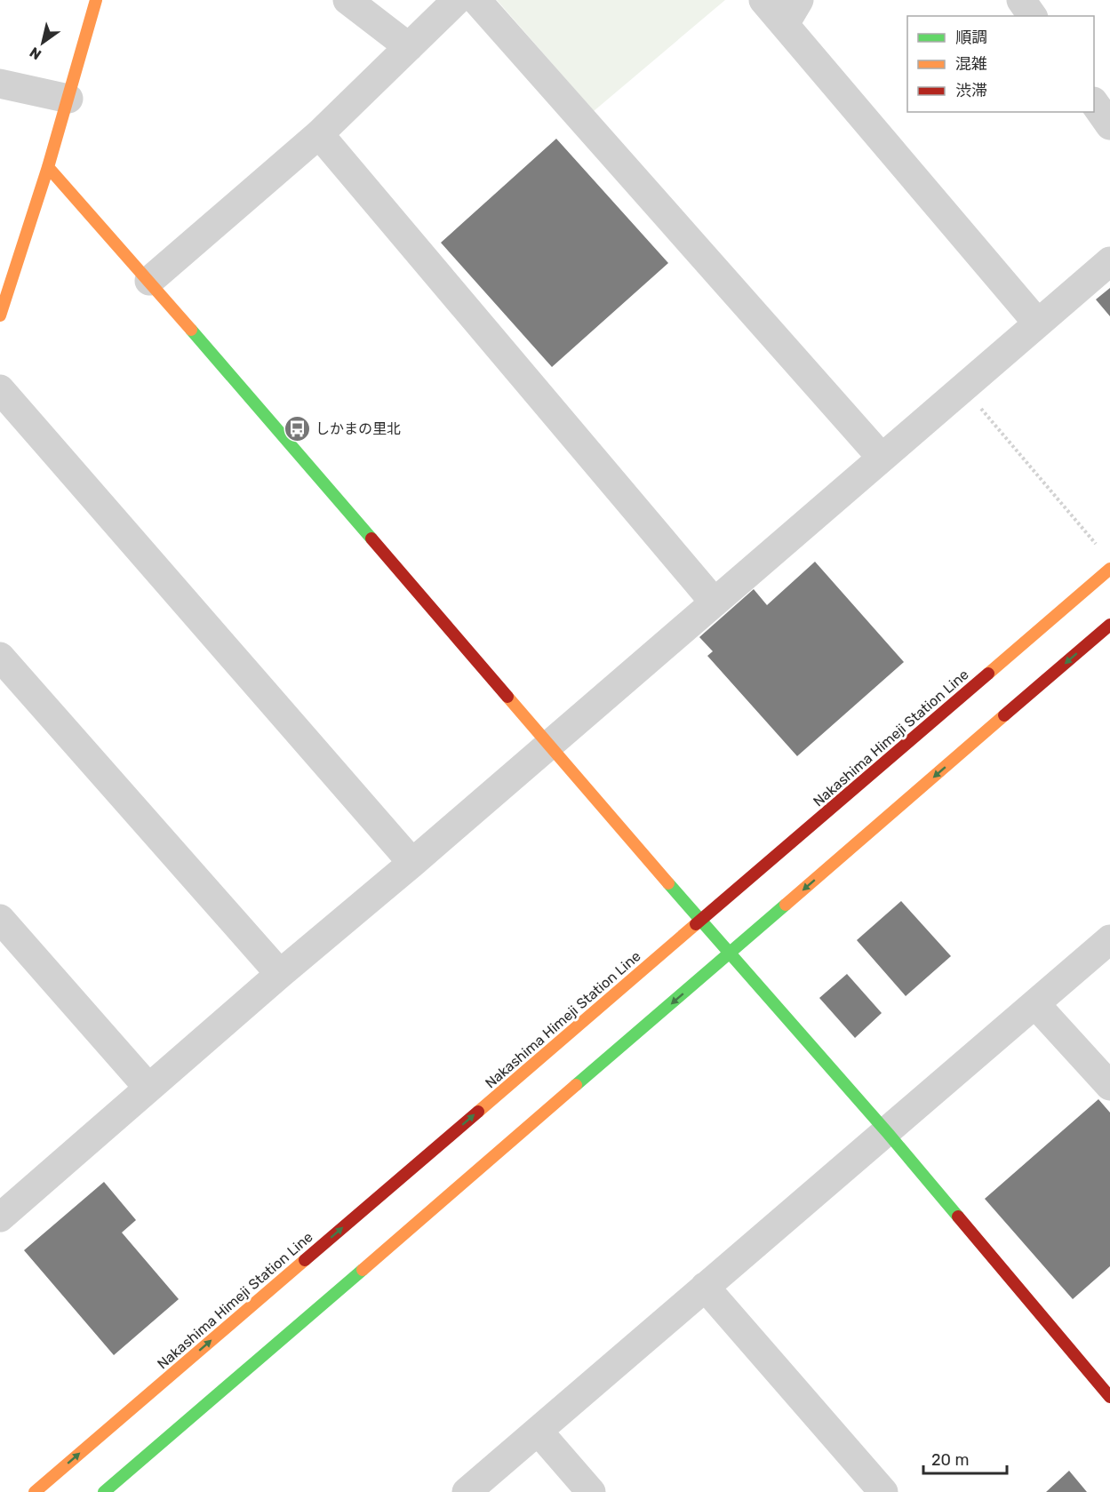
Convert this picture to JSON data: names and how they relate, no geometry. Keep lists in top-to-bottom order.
{
  "streets": {
    "main road": ["Nakashima Himeji Station Line"]
  },
  "places": {
    "bus stop": ["しかまの里北"]
  },
  "legend": ["順調", "混雑", "渋滞"],
  "scale_bar": "20 m",
  "north": "bottom left"
}
